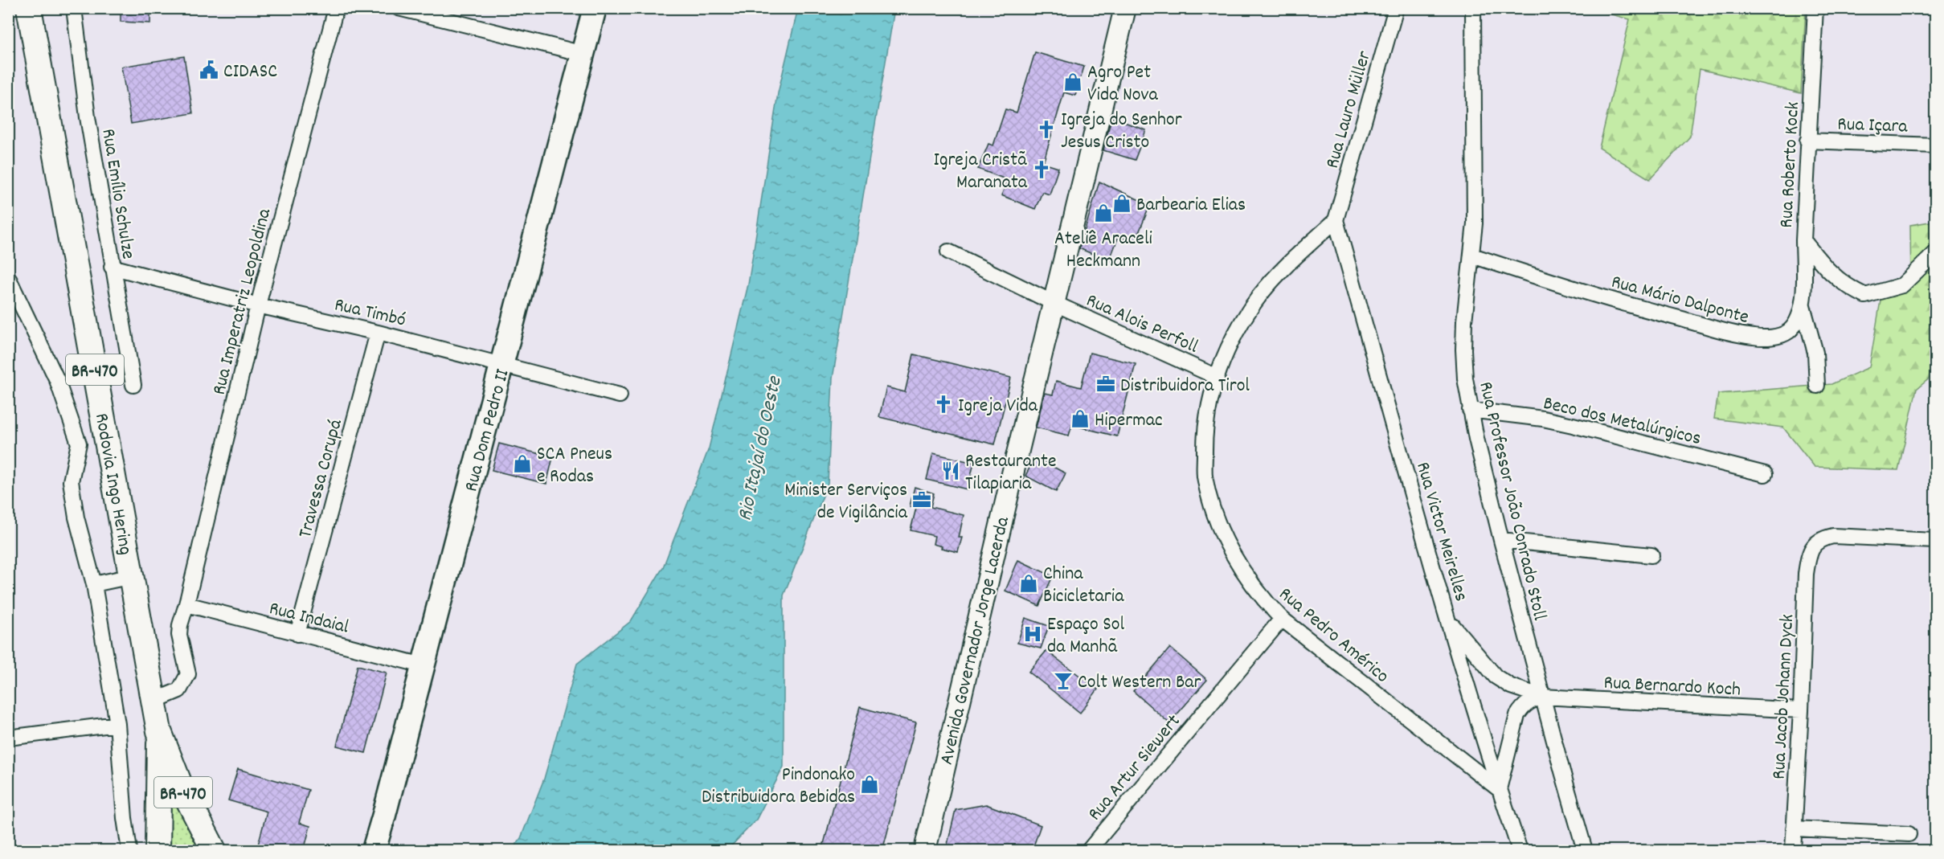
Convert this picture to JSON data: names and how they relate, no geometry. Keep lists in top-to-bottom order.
{
  "streets": {
    "highway": ["BR-470", "Rodovia Ingo Hering"],
    "main road": ["Rua Dom Pedro II", "Avenida Governador Jorge Lacerda"],
    "street": [
      "Rua Lauro Müller",
      "Rua Içara",
      "Rua Roberto Kock",
      "Rua Emílio Schulze",
      "Rua Mário Dalponte",
      "Rua Imperatriz Leopoldina",
      "Rua Timbó",
      "Rua Alois Perfoll",
      "Beco dos Metalúrgicos",
      "Travessa Corupá",
      "Rua Professor João Conrado Stoll",
      "Rua Victor Meirelles",
      "Rua Indaial",
      "Rua Pedro Américo",
      "Rua Bernardo Koch",
      "Rua Jacob Johann Dyck",
      "Rua Artur Siewert"
    ]
  },
  "crossings": [
    ["Rua Lauro Müller", "Rua Victor Meirelles"],
    ["Rua Lauro Müller", "Rua Pedro Américo"],
    ["Rua Içara", "Rua Roberto Kock"],
    ["Rua Roberto Kock", "Rua Mário Dalponte"],
    ["Rua Emílio Schulze", "Rua Timbó"],
    ["Rua Mário Dalponte", "Rua Professor João Conrado Stoll"],
    ["Rua Imperatriz Leopoldina", "Rua Timbó"],
    ["Rua Imperatriz Leopoldina", "Rodovia Ingo Hering"],
    ["Rua Imperatriz Leopoldina", "Rua Indaial"],
    ["Rua Timbó", "Rua Dom Pedro II"],
    ["Rua Timbó", "Travessa Corupá"],
    ["Rua Alois Perfoll", "Rua Pedro Américo"],
    ["Rua Alois Perfoll", "Avenida Governador Jorge Lacerda"],
    ["Beco dos Metalúrgicos", "Rua Professor João Conrado Stoll"],
    ["Rua Dom Pedro II", "Rua Indaial"],
    ["Travessa Corupá", "Rua Indaial"],
    ["Rua Professor João Conrado Stoll", "Rua Bernardo Koch"],
    ["Rua Victor Meirelles", "Rua Pedro Américo"],
    ["Rua Victor Meirelles", "Rua Bernardo Koch"],
    ["Rua Pedro Américo", "Rua Artur Siewert"],
    ["Rua Bernardo Koch", "Rua Jacob Johann Dyck"]
  ],
  "water": ["Rio Itajaí do Oeste"],
  "places": {
    "public building": ["CIDASC"],
    "shop": [
      "Agro Pet Vida Nova",
      "Barbearia Elias",
      "Ateliê Araceli Heckmann",
      "Hipermac",
      "SCA Pneus e Rodas",
      "China Bicicletaria",
      "Pindonako Distribuidora Bebidas"
    ],
    "church": ["Igreja do Senhor Jesus Cristo", "Igreja Cristã Maranata", "Igreja Vida"],
    "office": ["Distribuidora Tirol", "Minister Serviços de Vigilância"],
    "restaurant": ["Restaurante Tilapiaria"],
    "hospital": ["Espaço Sol da Manhã"],
    "bar": ["Colt Western Bar"]
  }
}
